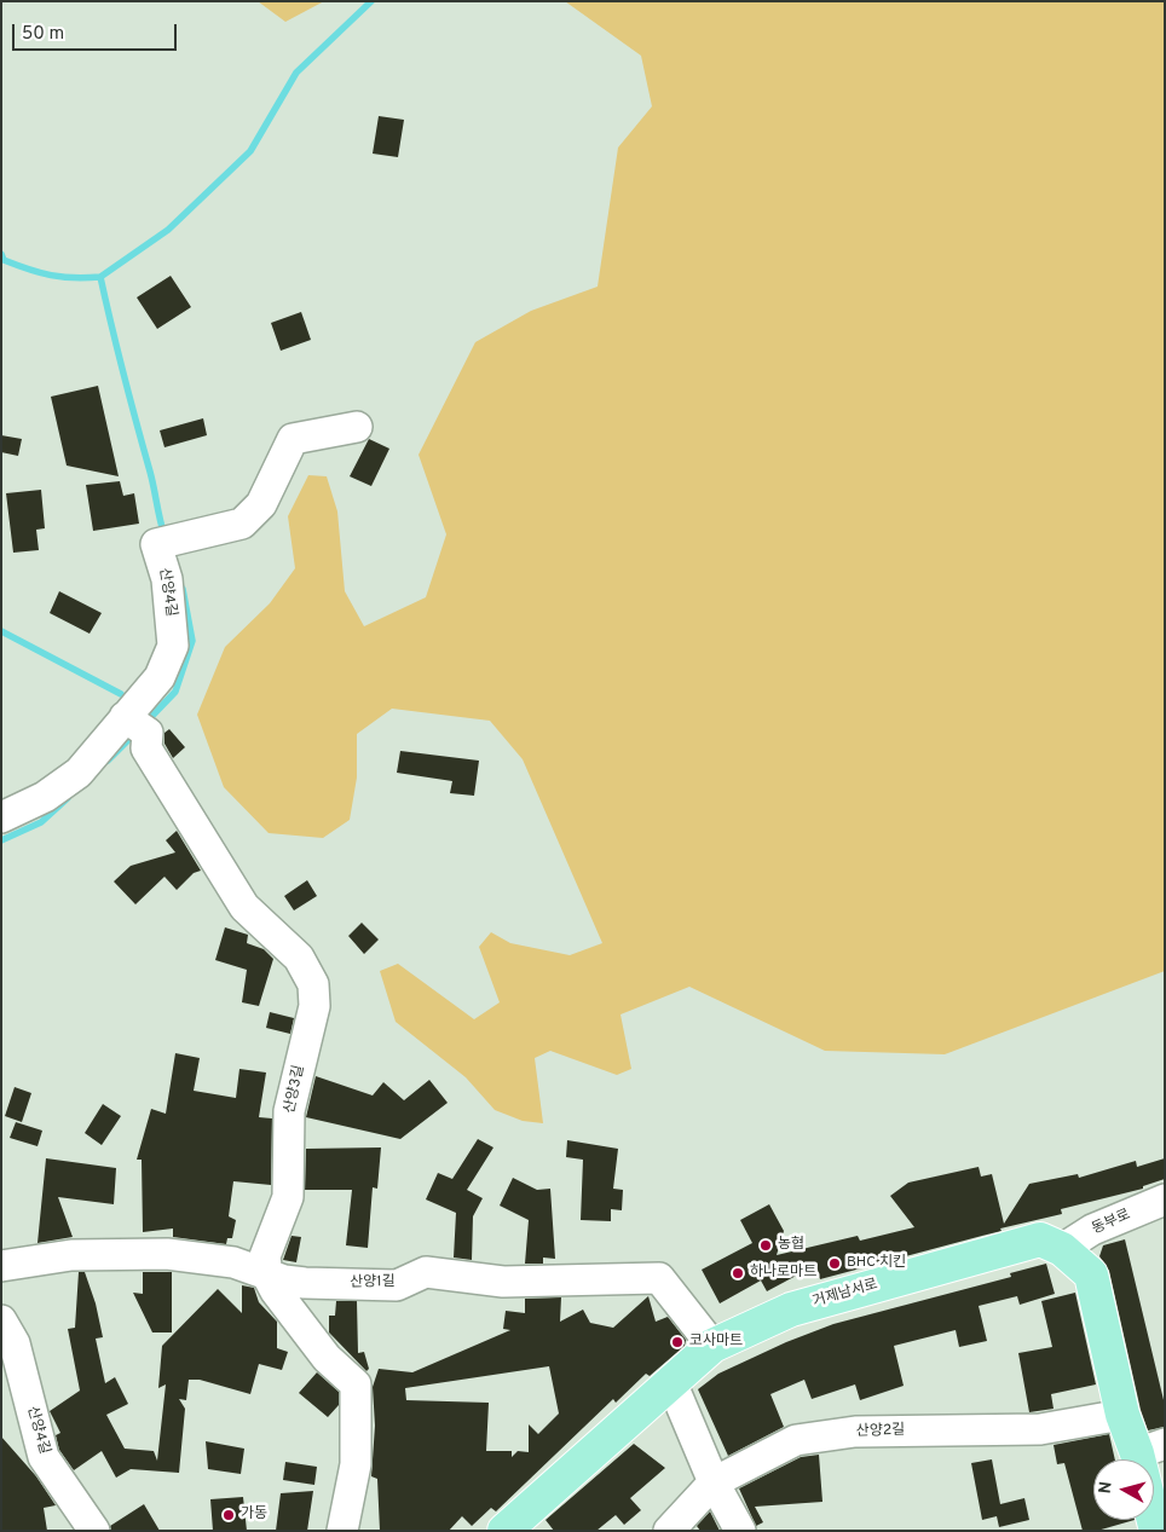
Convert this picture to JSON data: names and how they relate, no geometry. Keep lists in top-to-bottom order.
{
  "streets": {
    "main road": ["거제남서로"],
    "street": [
      "산양4길",
      "산양3길",
      "동부로",
      "산양1길",
      "산양2길"
    ]
  },
  "crossings": [
    ["산양4길", "산양3길"],
    ["산양3길", "산양1길"],
    ["동부로", "거제남서로"],
    ["산양1길", "거제남서로"],
    ["거제남서로", "산양2길"]
  ],
  "places": [
    "농협",
    "BHC 치킨",
    "하나로마트",
    "코사마트",
    "가동"
  ],
  "scale_bar": "50 m",
  "north": "left"
}
